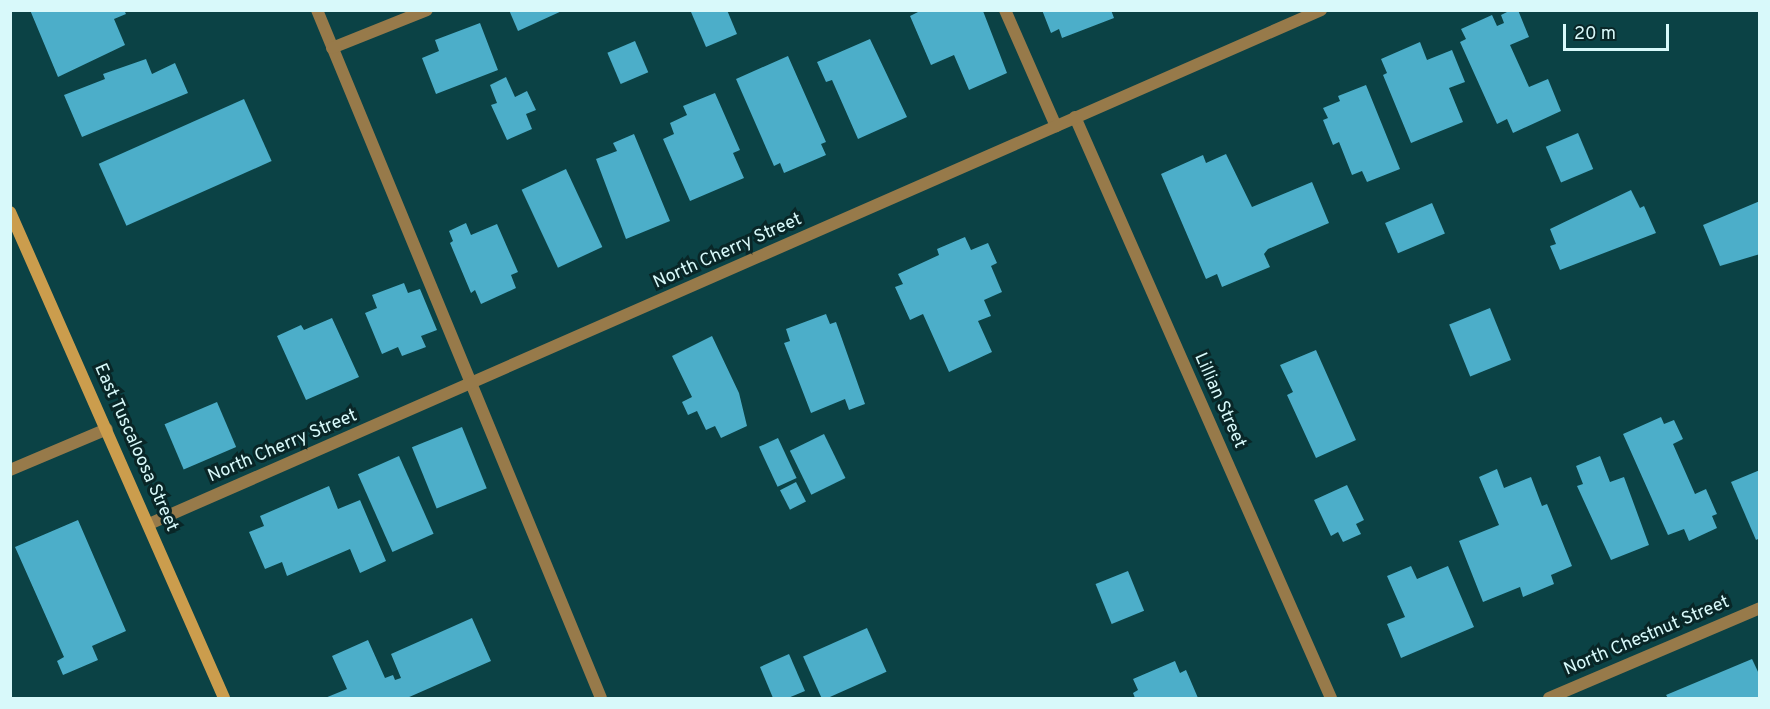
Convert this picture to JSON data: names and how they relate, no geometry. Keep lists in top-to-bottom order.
{
  "streets": {
    "street": [
      "North Cherry Street",
      "Lillian Street",
      "East Tuscaloosa Street",
      "North Chestnut Street"
    ]
  },
  "crossings": [
    ["North Cherry Street", "Lillian Street"],
    ["North Cherry Street", "East Tuscaloosa Street"]
  ],
  "scale_bar": "20 m"
}
